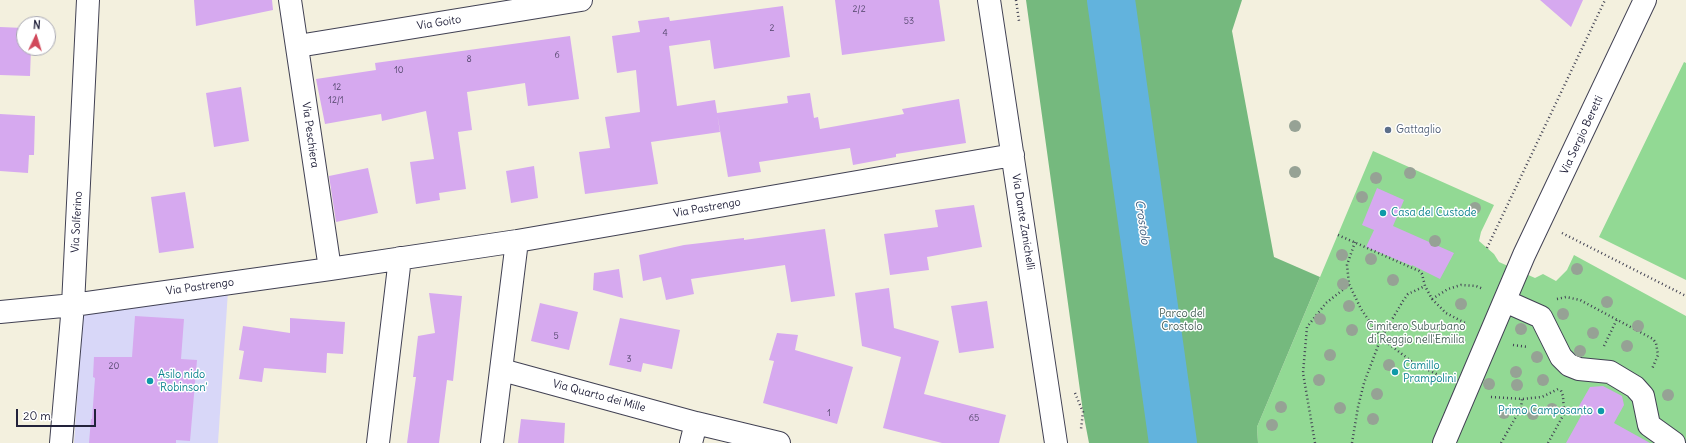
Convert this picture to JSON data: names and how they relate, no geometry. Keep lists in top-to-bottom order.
{
  "streets": {
    "street": [
      "Via Goito",
      "Via Peschiera",
      "Via Sergio Beretti",
      "Via Pastrengo",
      "Via Solferino",
      "Via Dante Zanichelli",
      "Via Quarto dei Mille"
    ]
  },
  "crossings": [
    ["Via Goito", "Via Peschiera"],
    ["Via Peschiera", "Via Pastrengo"],
    ["Via Pastrengo", "Via Solferino"],
    ["Via Pastrengo", "Via Dante Zanichelli"]
  ],
  "water": ["Crostolo"],
  "parks": ["Parco del Crostolo", "Cimitero Suburbano di Reggio nell'Emilia"],
  "places": [
    "Gattaglio",
    "Casa del Custode",
    "Camillo Prampolini",
    "Asilo nido 'Robinson'",
    "Primo Camposanto"
  ],
  "house_numbers": [
    "2/2",
    "53",
    "2",
    "4",
    "6",
    "8",
    "10",
    "12",
    "12/1",
    "5",
    "3",
    "20",
    "1",
    "65"
  ],
  "scale_bar": "20 m",
  "north": "top"
}
